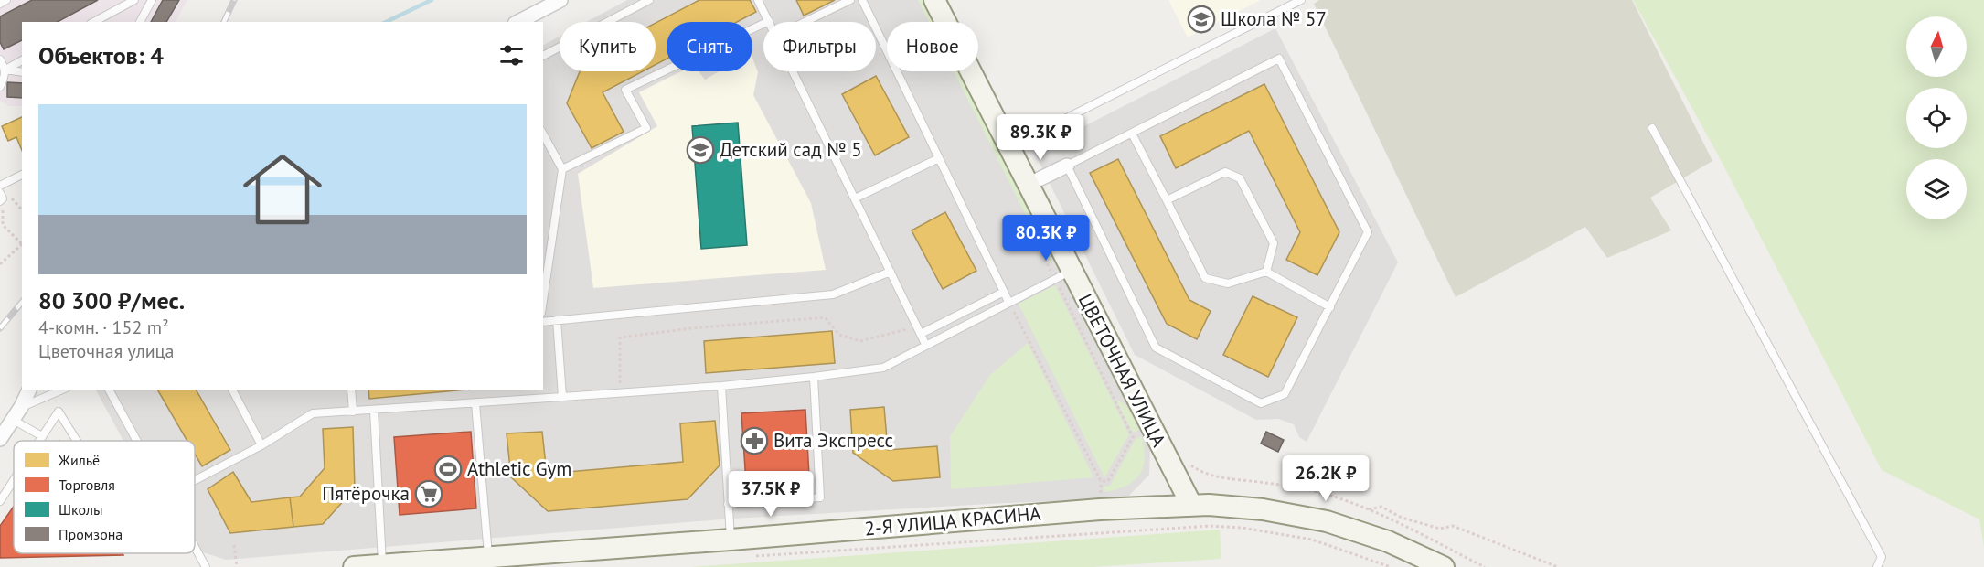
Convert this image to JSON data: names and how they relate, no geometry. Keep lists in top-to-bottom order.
{
  "streets": {
    "main road": ["ЦВЕТОЧНАЯ УЛИЦА", "2-Я УЛИЦА КРАСИНА"]
  },
  "crossings": [
    ["ЦВЕТОЧНАЯ УЛИЦА", "2-Я УЛИЦА КРАСИНА"]
  ],
  "places": {
    "school or university": ["Школа № 57", "Детский сад № 5"],
    "pharmacy": ["Вита Экспресс"],
    "sports": ["Athletic Gym"],
    "supermarket": ["Пятёрочка"]
  },
  "legend": [
    "Жильё",
    "Торговля",
    "Школы",
    "Промзона"
  ],
  "north": "top",
  "page": {
    "chip": [
      "Купить",
      "Снять",
      "Фильтры",
      "Новое"
    ],
    "heading": "Объектов: 4",
    "list": [
      {
        "name": "80 300 ₽/мес.",
        "note": "4-комн. · 152 m² · Цветочная улица"
      }
    ],
    "price": [
      "89.3K ₽",
      "80.3K ₽",
      "26.2K ₽",
      "37.5K ₽"
    ]
  }
}
